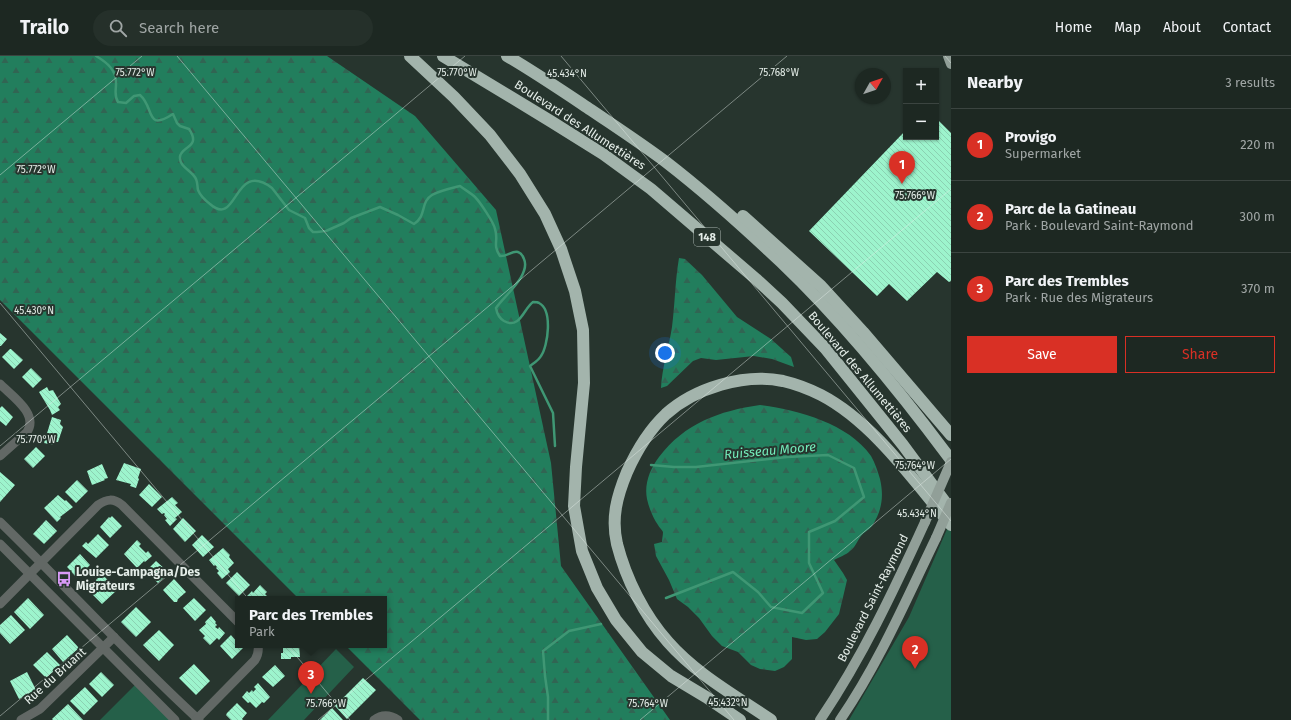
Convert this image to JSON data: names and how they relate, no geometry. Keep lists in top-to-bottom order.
{
  "streets": {
    "highway": ["Boulevard des Allumettières", "148"],
    "main road": ["Boulevard Saint-Raymond"],
    "street": ["Rue du Bruant"]
  },
  "crossings": [
    ["Boulevard des Allumettières", "Boulevard Saint-Raymond"]
  ],
  "water": ["Ruisseau Moore"],
  "places": {
    "bus stop": ["Louise-Campagna/Des Migrateurs"]
  },
  "north": "top right",
  "page": {
    "header": "Trailo",
    "search": "Search here",
    "nav": [
      "Home",
      "Map",
      "About",
      "Contact"
    ],
    "heading": ["Nearby", "3 results"],
    "map_buttons": ["+", "−"],
    "list": [
      {
        "mark": "1",
        "name": "Provigo",
        "note": "Supermarket",
        "value": "220 m"
      },
      {
        "mark": "2",
        "name": "Parc de la Gatineau",
        "note": "Park · Boulevard Saint-Raymond",
        "value": "300 m"
      },
      {
        "mark": "3",
        "name": "Parc des Trembles",
        "note": "Park · Rue des Migrateurs",
        "value": "370 m"
      }
    ],
    "pins": ["1", "2", "3"],
    "buttons": ["Save", "Share"],
    "popup": ["Parc des Trembles", "Park"]
  },
  "coordinates": [
    "75.772°W",
    "75.770°W",
    "75.768°W",
    "45.434°N",
    "75.766°W",
    "45.430°N",
    "75.764°W",
    "45.432°N"
  ]
}
